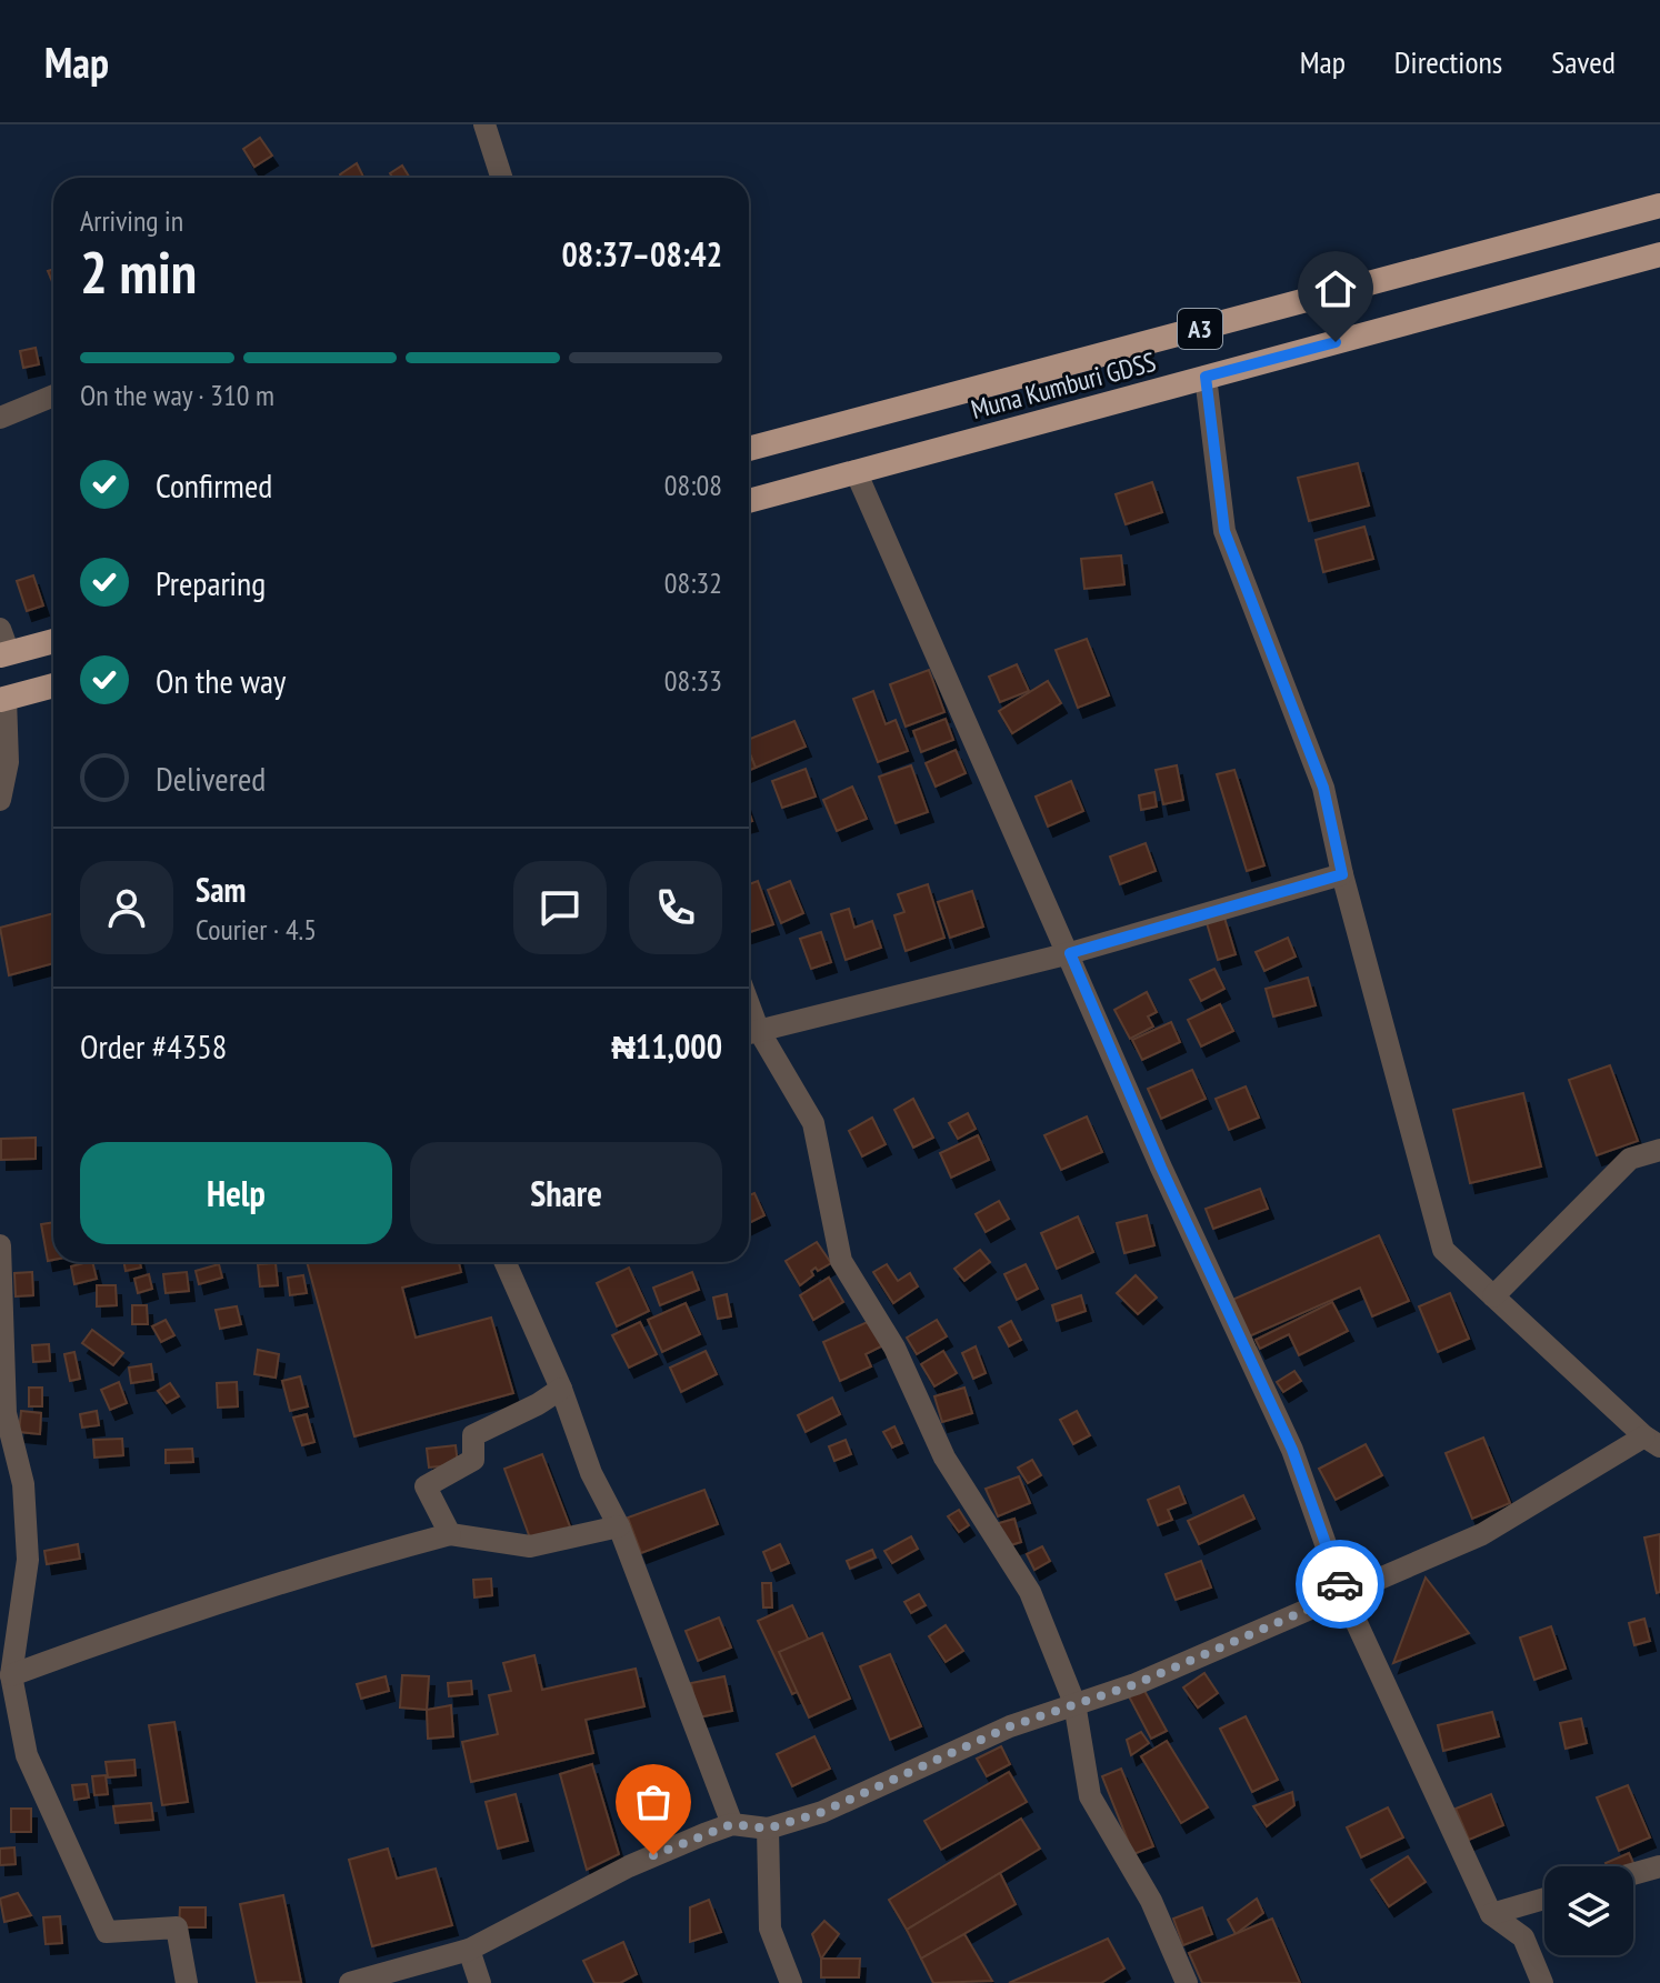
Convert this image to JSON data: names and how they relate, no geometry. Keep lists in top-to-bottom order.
{
  "streets": {
    "highway": ["A3", "Muna Kumburi GDSS"]
  },
  "page": {
    "header": "Map",
    "nav": ["Map", "Directions", "Saved"],
    "heading": ["2 min", "Arriving in", "08:37–08:42"],
    "panel": [
      "Sam",
      "Courier · 4.5",
      "Order #4358",
      "₦11,000"
    ],
    "bar": "On the way · 310 m",
    "list": [
      ["Confirmed", "08:08"],
      ["Preparing", "08:32"],
      ["On the way", "08:33"],
      "Delivered"
    ],
    "buttons": ["Help", "Share"]
  }
}
